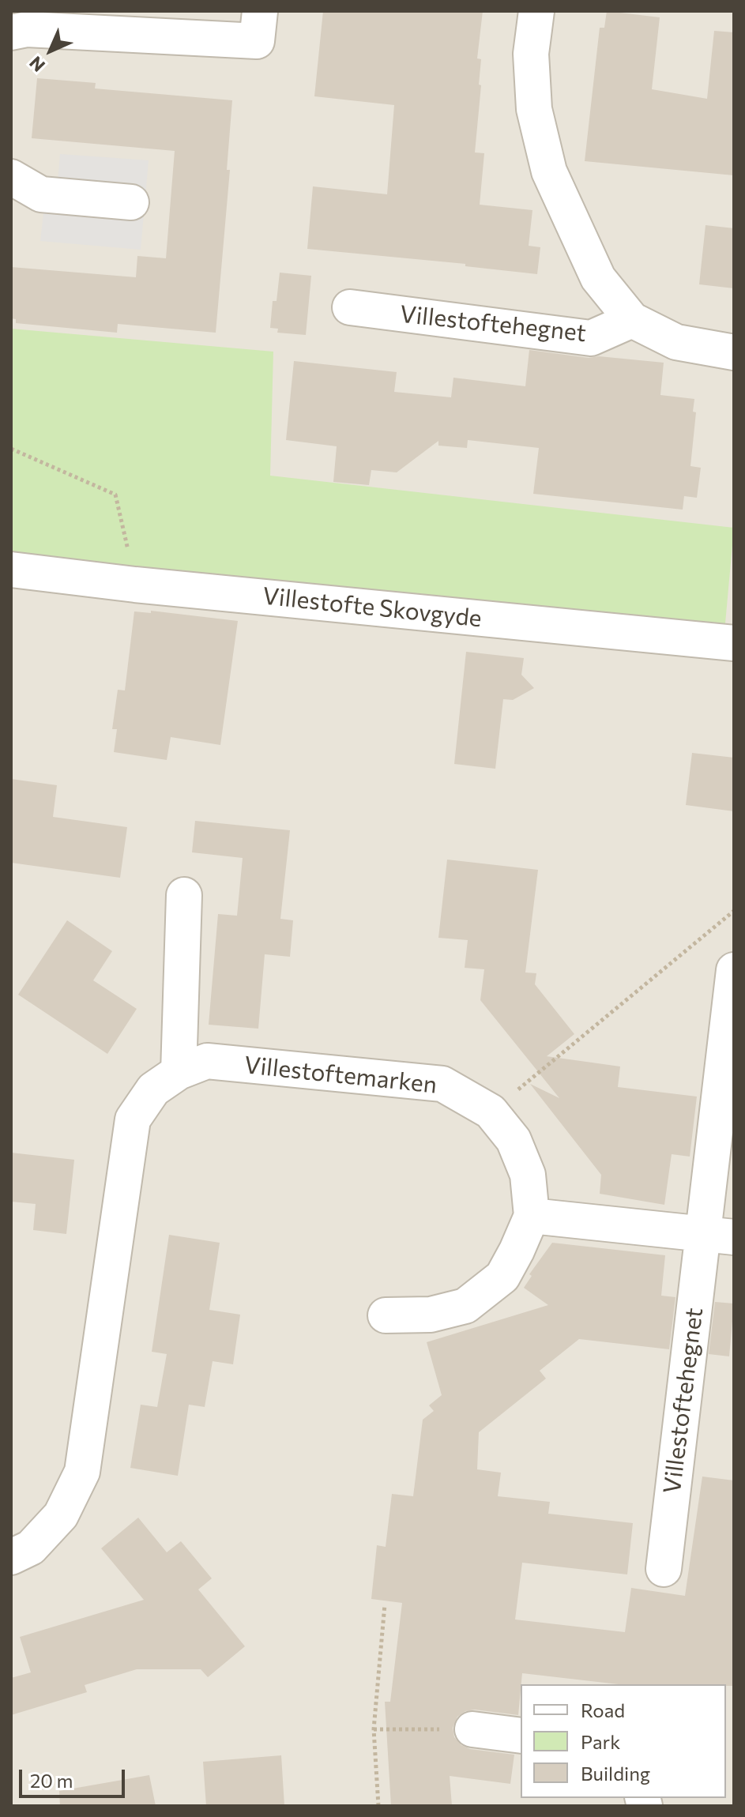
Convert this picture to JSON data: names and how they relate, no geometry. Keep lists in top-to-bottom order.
{
  "streets": {
    "street": ["Villestoftehegnet", "Villestofte Skovgyde", "Villestoftemarken"]
  },
  "legend": ["Road", "Park", "Building"],
  "scale_bar": "20 m",
  "north": "bottom left"
}
